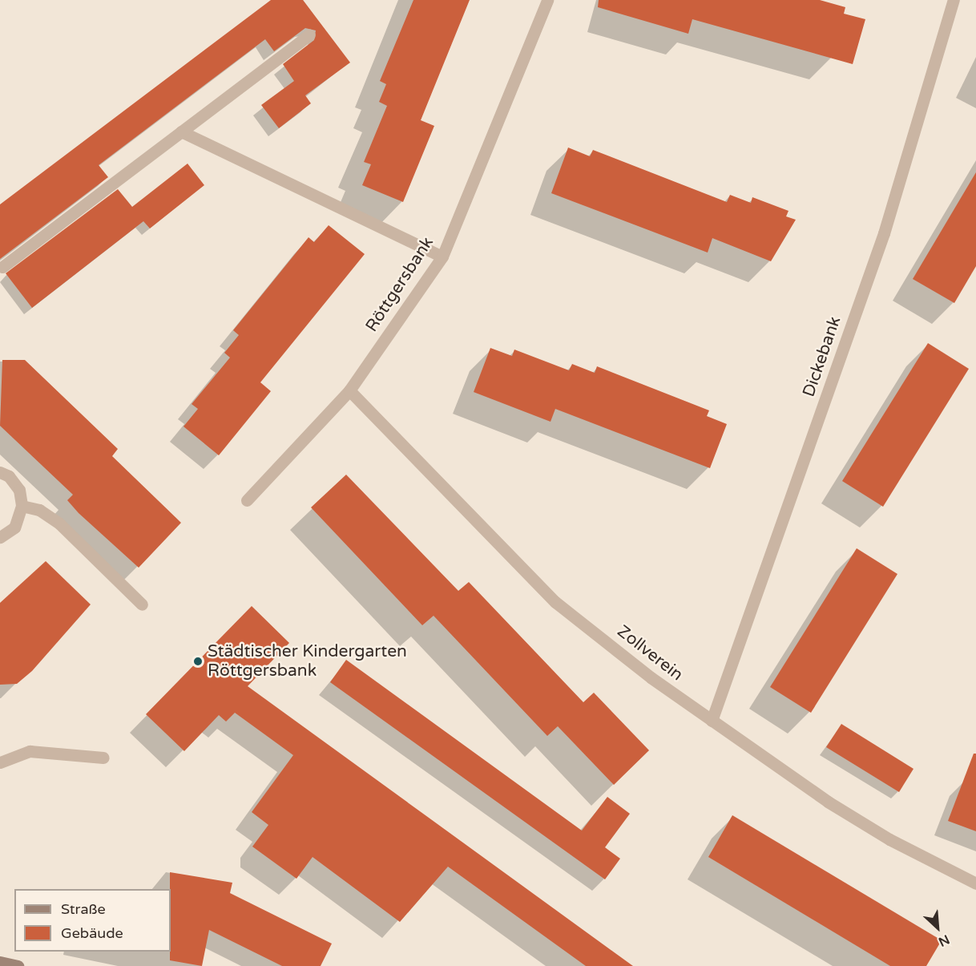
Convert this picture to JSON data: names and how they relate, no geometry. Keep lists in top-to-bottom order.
{
  "streets": {
    "street": ["Röttgersbank", "Dickebank", "Zollverein"]
  },
  "crossings": [
    ["Röttgersbank", "Zollverein"],
    ["Dickebank", "Zollverein"]
  ],
  "places": ["Städtischer Kindergarten Röttgersbank"],
  "legend": ["Straße", "Gebäude"],
  "north": "bottom right"
}
